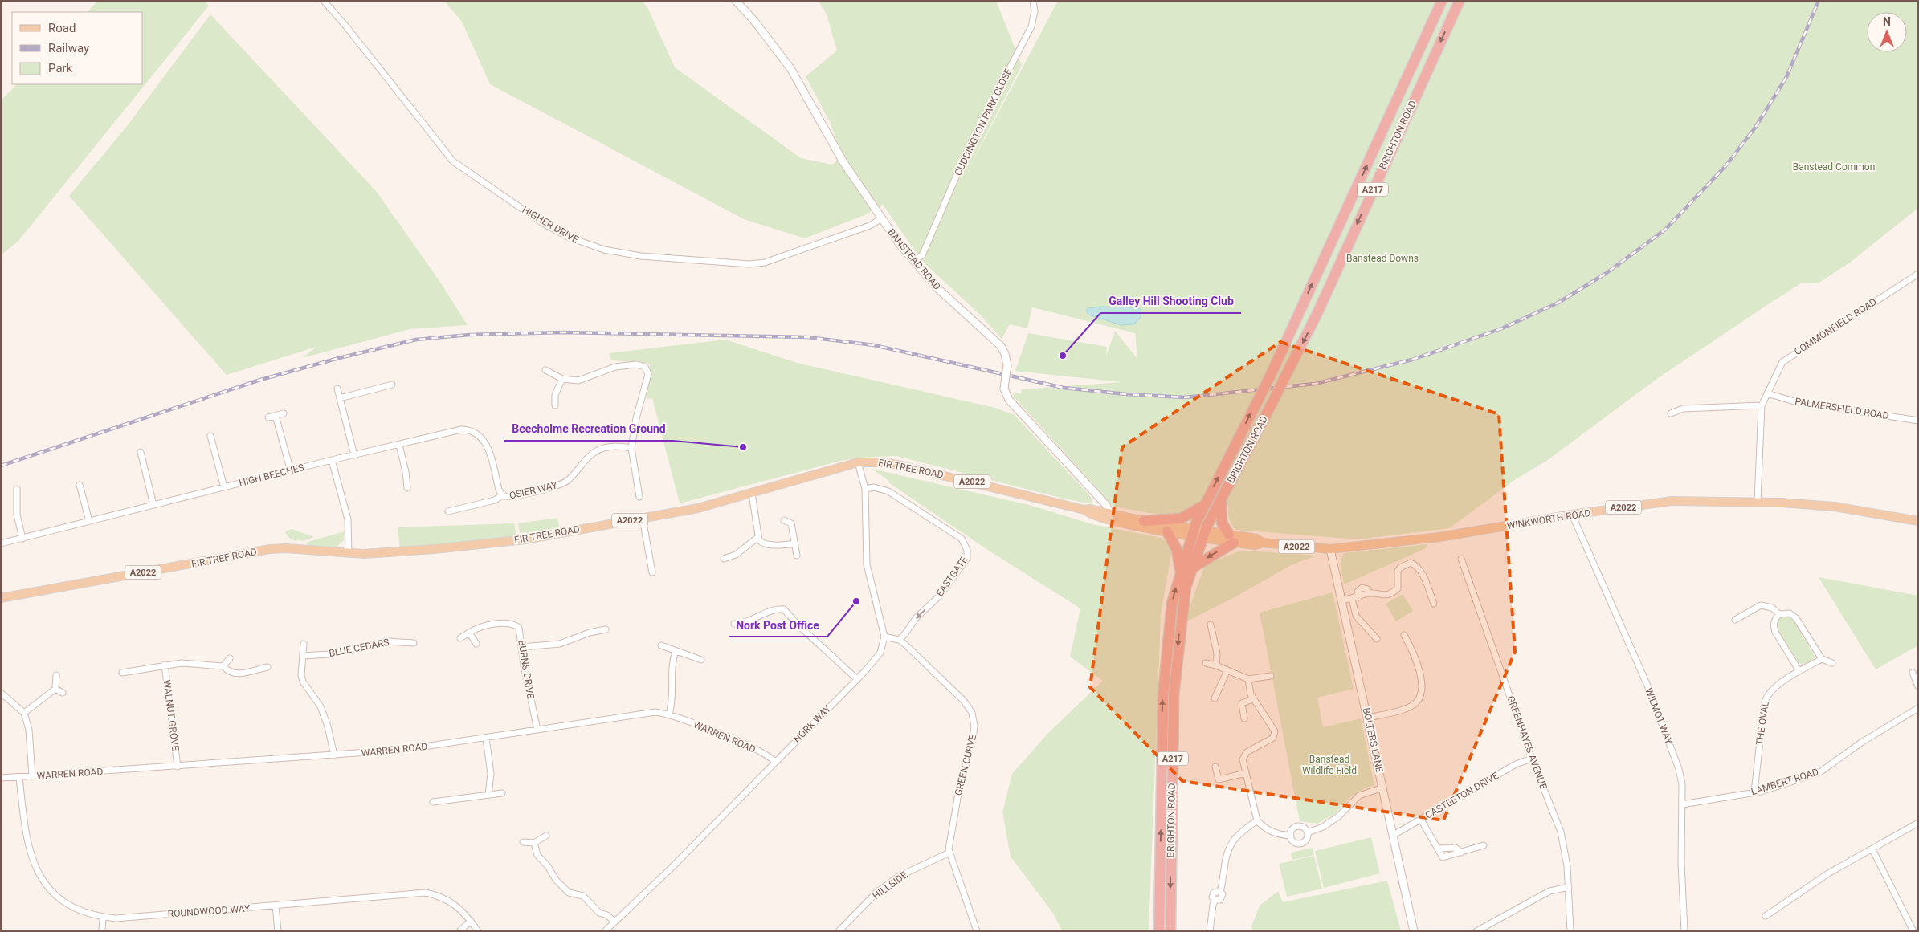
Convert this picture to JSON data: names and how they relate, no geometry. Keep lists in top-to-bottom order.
{
  "streets": {
    "highway": ["BRIGHTON ROAD", "A217"],
    "main road": ["FIR TREE ROAD", "A2022", "WINKWORTH ROAD"],
    "street": [
      "CUDDINGTON PARK CLOSE",
      "HIGHER DRIVE",
      "BANSTEAD ROAD",
      "COMMONFIELD ROAD",
      "PALMERSFIELD ROAD",
      "HIGH BEECHES",
      "OSIER WAY",
      "EASTGATE",
      "BLUE CEDARS",
      "BURNS DRIVE",
      "WALNUT GROVE",
      "WILMOT WAY",
      "THE OVAL",
      "NORK WAY",
      "WARREN ROAD",
      "BOLTERS LANE",
      "GREENHAYES AVENUE",
      "GREEN CURVE",
      "LAMBERT ROAD",
      "CASTLETON DRIVE",
      "HILLSIDE",
      "ROUNDWOOD WAY"
    ]
  },
  "crossings": [
    ["CUDDINGTON PARK CLOSE", "BANSTEAD ROAD"],
    ["BRIGHTON ROAD", "FIR TREE ROAD"],
    ["HIGHER DRIVE", "BANSTEAD ROAD"],
    ["BANSTEAD ROAD", "FIR TREE ROAD"],
    ["COMMONFIELD ROAD", "PALMERSFIELD ROAD"],
    ["FIR TREE ROAD", "WINKWORTH ROAD"],
    ["HIGH BEECHES", "OSIER WAY"],
    ["WINKWORTH ROAD", "WILMOT WAY"],
    ["WINKWORTH ROAD", "BOLTERS LANE"],
    ["EASTGATE", "GREEN CURVE"],
    ["BURNS DRIVE", "WARREN ROAD"],
    ["WALNUT GROVE", "WARREN ROAD"],
    ["WILMOT WAY", "LAMBERT ROAD"],
    ["THE OVAL", "LAMBERT ROAD"],
    ["NORK WAY", "WARREN ROAD"],
    ["WARREN ROAD", "ROUNDWOOD WAY"],
    ["BOLTERS LANE", "CASTLETON DRIVE"],
    ["GREENHAYES AVENUE", "CASTLETON DRIVE"],
    ["GREEN CURVE", "HILLSIDE"]
  ],
  "parks": ["Banstead Common", "Banstead Downs", "Banstead Wildlife Field"],
  "places": ["Galley Hill Shooting Club", "Beecholme Recreation Ground", "Nork Post Office"],
  "legend": ["Road", "Railway", "Park"],
  "north": "top"
}
